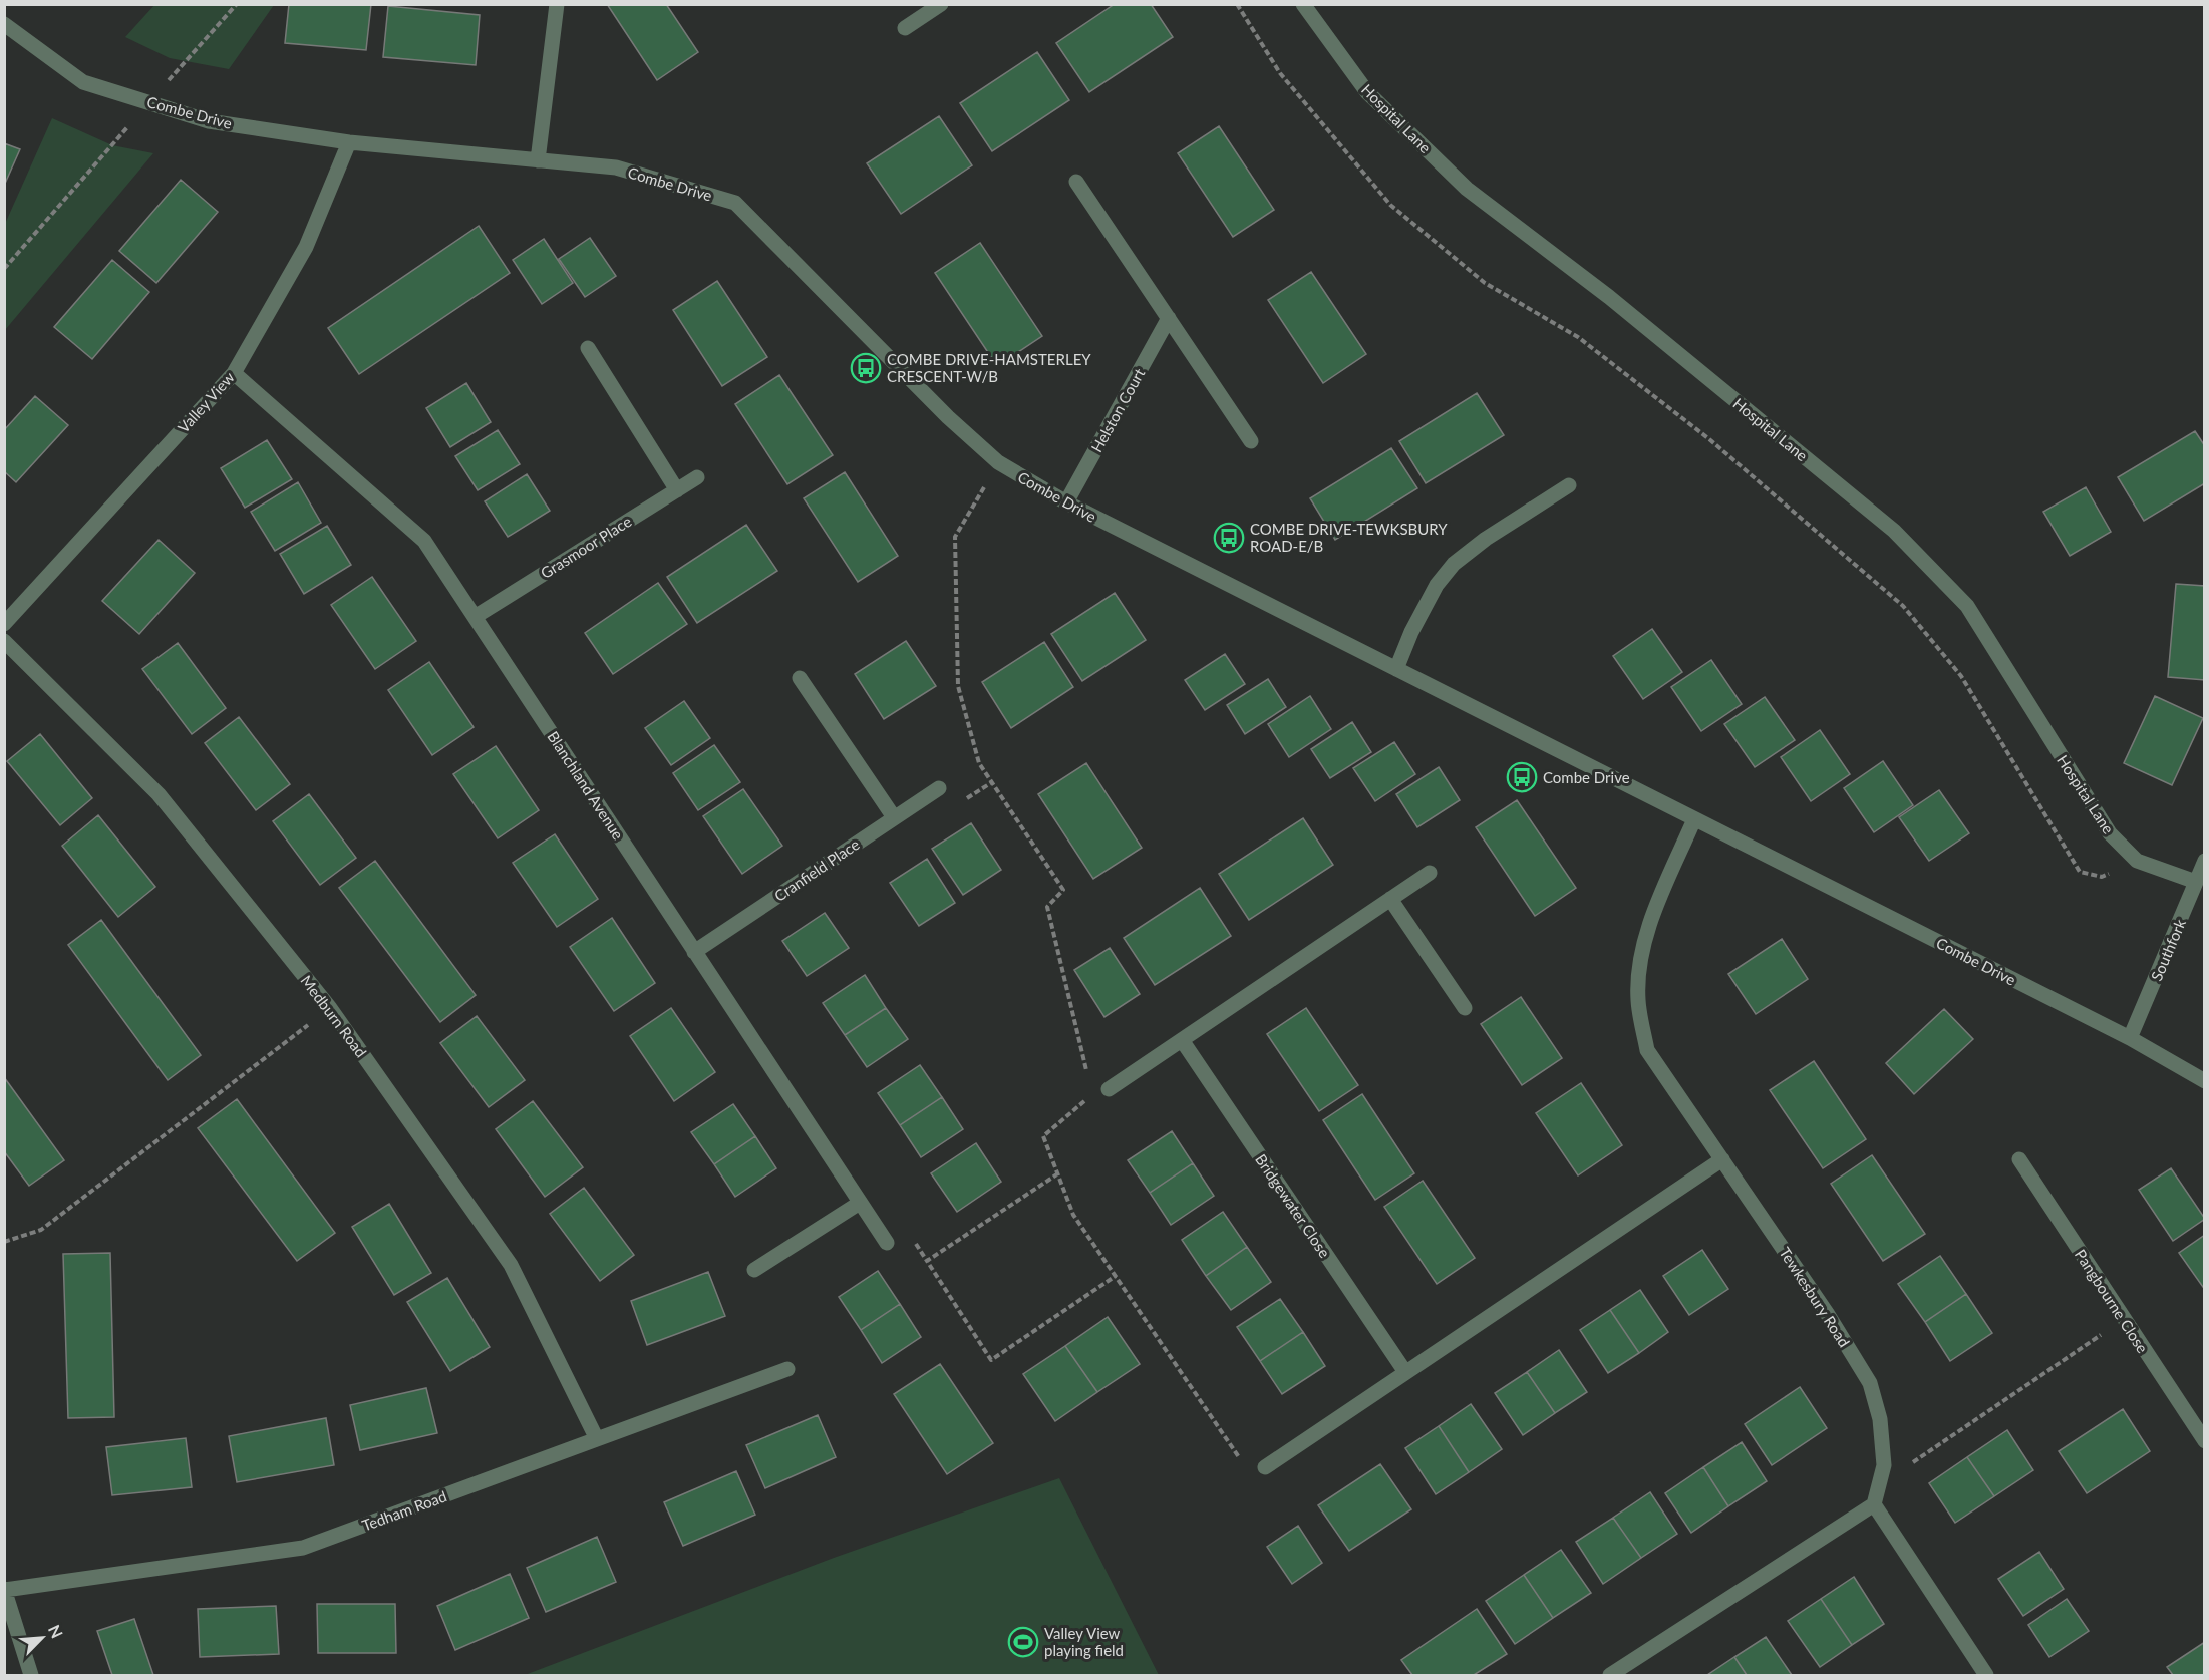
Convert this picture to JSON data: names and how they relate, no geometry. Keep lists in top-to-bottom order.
{
  "streets": {
    "street": [
      "Combe Drive",
      "Hospital Lane",
      "Valley View",
      "Helston Court",
      "Grasmoor Place",
      "Blanchland Avenue",
      "Cranfield Place",
      "Southfork",
      "Medburn Road",
      "Bridgewater Close",
      "Tewkesbury Road",
      "Pangbourne Close",
      "Tedham Road"
    ]
  },
  "crossings": [
    ["Combe Drive", "Valley View"],
    ["Combe Drive", "Helston Court"],
    ["Combe Drive", "Southfork"],
    ["Combe Drive", "Tewkesbury Road"],
    ["Hospital Lane", "Southfork"],
    ["Valley View", "Blanchland Avenue"],
    ["Grasmoor Place", "Blanchland Avenue"],
    ["Blanchland Avenue", "Cranfield Place"],
    ["Medburn Road", "Tedham Road"]
  ],
  "places": {
    "bus stop": ["COMBE DRIVE-HAMSTERLEY CRESCENT-W/B", "COMBE DRIVE-TEWKSBURY ROAD-E/B", "Combe Drive"],
    "sports": ["Valley View playing field"]
  },
  "north": "top right"
}
